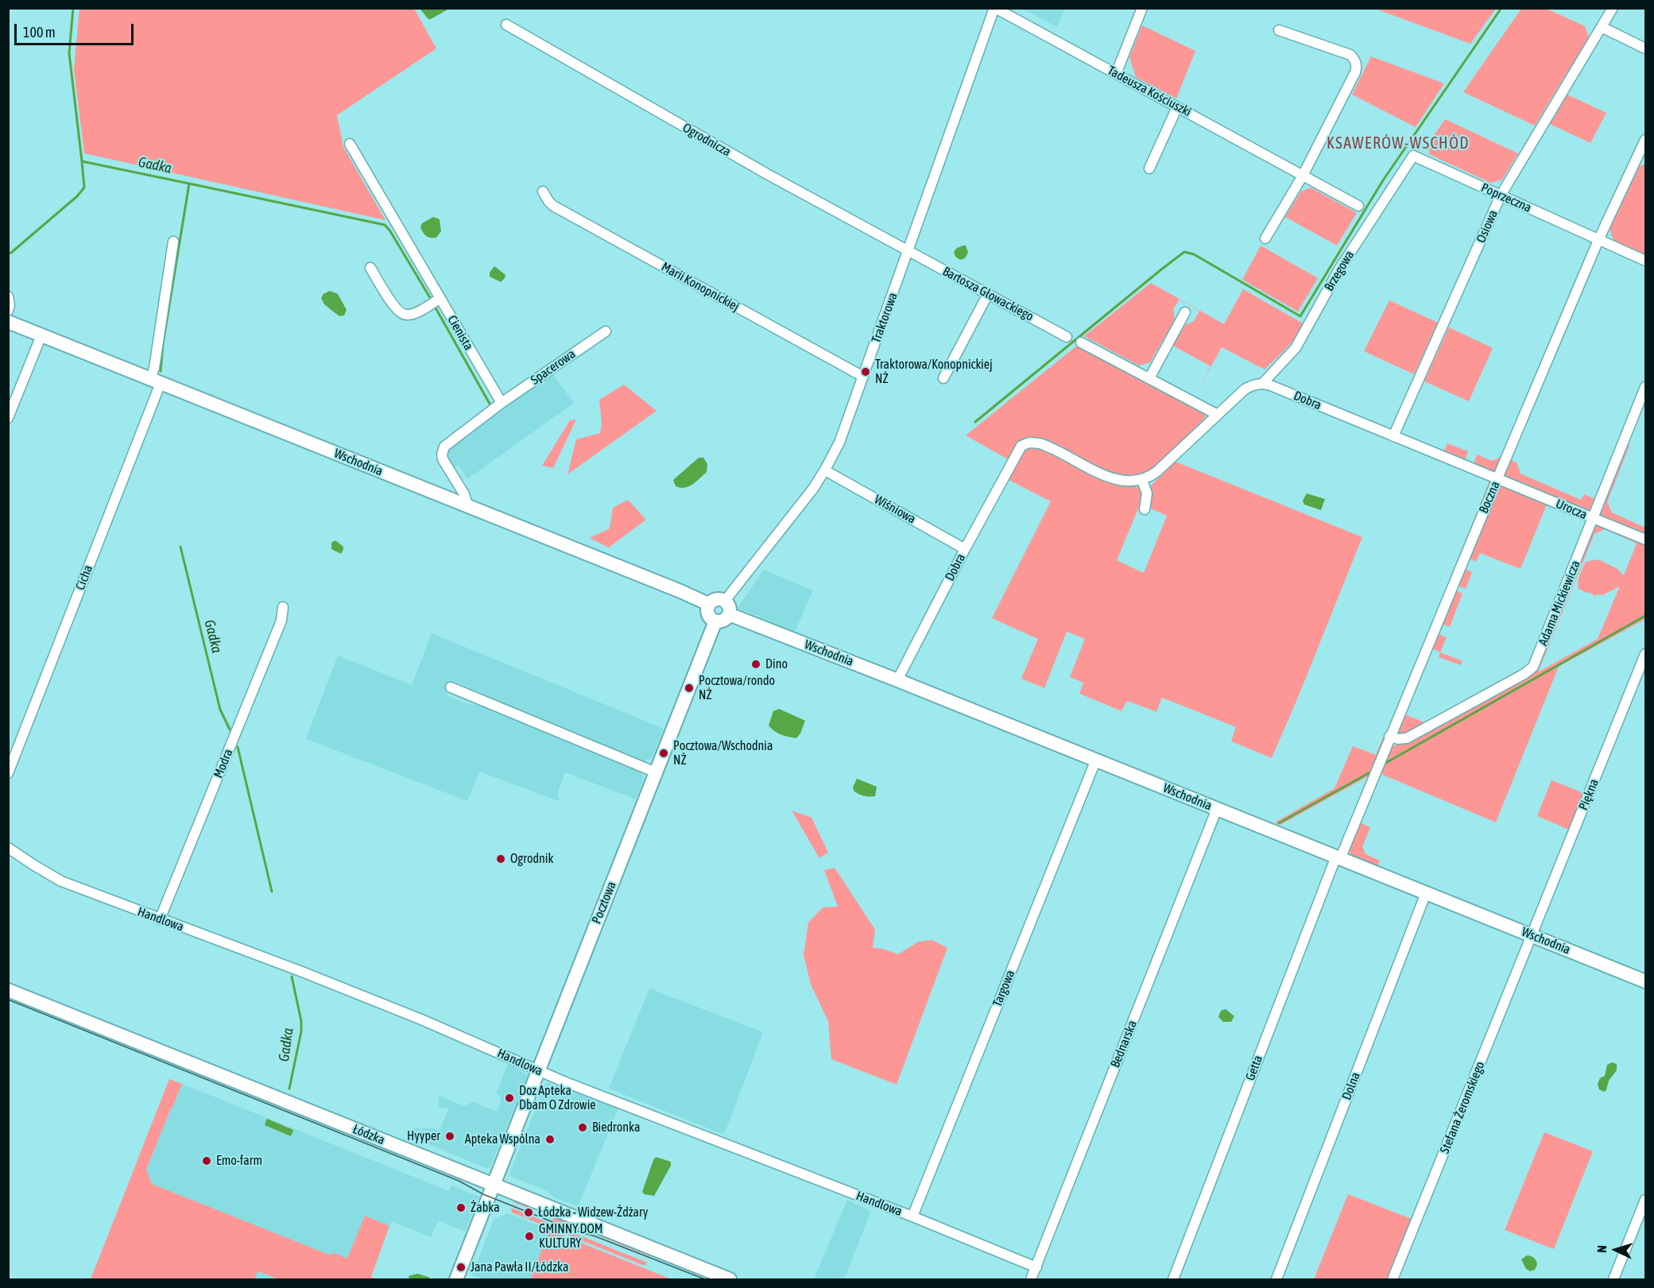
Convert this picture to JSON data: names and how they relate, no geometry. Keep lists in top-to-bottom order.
{
  "streets": {
    "street": [
      "Tadeusza Kościuszki",
      "Ogrodnicza",
      "Poprzeczna",
      "Osiowa",
      "Brzegowa",
      "Marii Konopnickiej",
      "Bartosza Głowackiego",
      "Traktorowa",
      "Cienista",
      "Spacerowa",
      "Dobra",
      "Wschodnia",
      "Boczna",
      "Wiśniowa",
      "Urocza",
      "Cicha",
      "Adama Mickiewicza",
      "Modra",
      "Piękna",
      "Pocztowa",
      "Handlowa",
      "Targowa",
      "Bednarska",
      "Getta",
      "Dolna",
      "Stefana Żeromskiego",
      "Łódzka"
    ]
  },
  "crossings": [
    ["Tadeusza Kościuszki", "Traktorowa"],
    ["Ogrodnicza", "Bartosza Głowackiego"],
    ["Ogrodnicza", "Traktorowa"],
    ["Poprzeczna", "Osiowa"],
    ["Poprzeczna", "Brzegowa"],
    ["Poprzeczna", "Boczna"],
    ["Osiowa", "Dobra"],
    ["Brzegowa", "Dobra"],
    ["Marii Konopnickiej", "Traktorowa"],
    ["Bartosza Głowackiego", "Traktorowa"],
    ["Traktorowa", "Wschodnia"],
    ["Traktorowa", "Wiśniowa"],
    ["Traktorowa", "Pocztowa"],
    ["Cienista", "Spacerowa"],
    ["Dobra", "Wschodnia"],
    ["Dobra", "Boczna"],
    ["Dobra", "Wiśniowa"],
    ["Dobra", "Urocza"],
    ["Wschodnia", "Boczna"],
    ["Wschodnia", "Cicha"],
    ["Wschodnia", "Piękna"],
    ["Wschodnia", "Pocztowa"],
    ["Wschodnia", "Targowa"],
    ["Wschodnia", "Bednarska"],
    ["Wschodnia", "Getta"],
    ["Wschodnia", "Dolna"],
    ["Wschodnia", "Stefana Żeromskiego"],
    ["Boczna", "Urocza"],
    ["Boczna", "Adama Mickiewicza"],
    ["Boczna", "Getta"],
    ["Urocza", "Adama Mickiewicza"],
    ["Modra", "Handlowa"],
    ["Piękna", "Stefana Żeromskiego"],
    ["Pocztowa", "Handlowa"],
    ["Pocztowa", "Łódzka"],
    ["Handlowa", "Targowa"],
    ["Handlowa", "Bednarska"]
  ],
  "districts": ["KSAWERÓW-WSCHÓD"],
  "water": ["Gadka"],
  "places": [
    "Traktorowa/Konopnickiej NŻ",
    "Dino",
    "Pocztowa/rondo NŻ",
    "Pocztowa/Wschodnia NŻ",
    "Ogrodnik",
    "Doz Apteka Dbam O Zdrowie",
    "Biedronka",
    "Hyyper",
    "Apteka Wspólna",
    "Emo-farm",
    "Żabka",
    "Łódzka - Widzew-Żdżary",
    "GMINNY DOM KULTURY",
    "Jana Pawła II/Łódzka"
  ],
  "scale_bar": "100 m",
  "north": "left"
}
